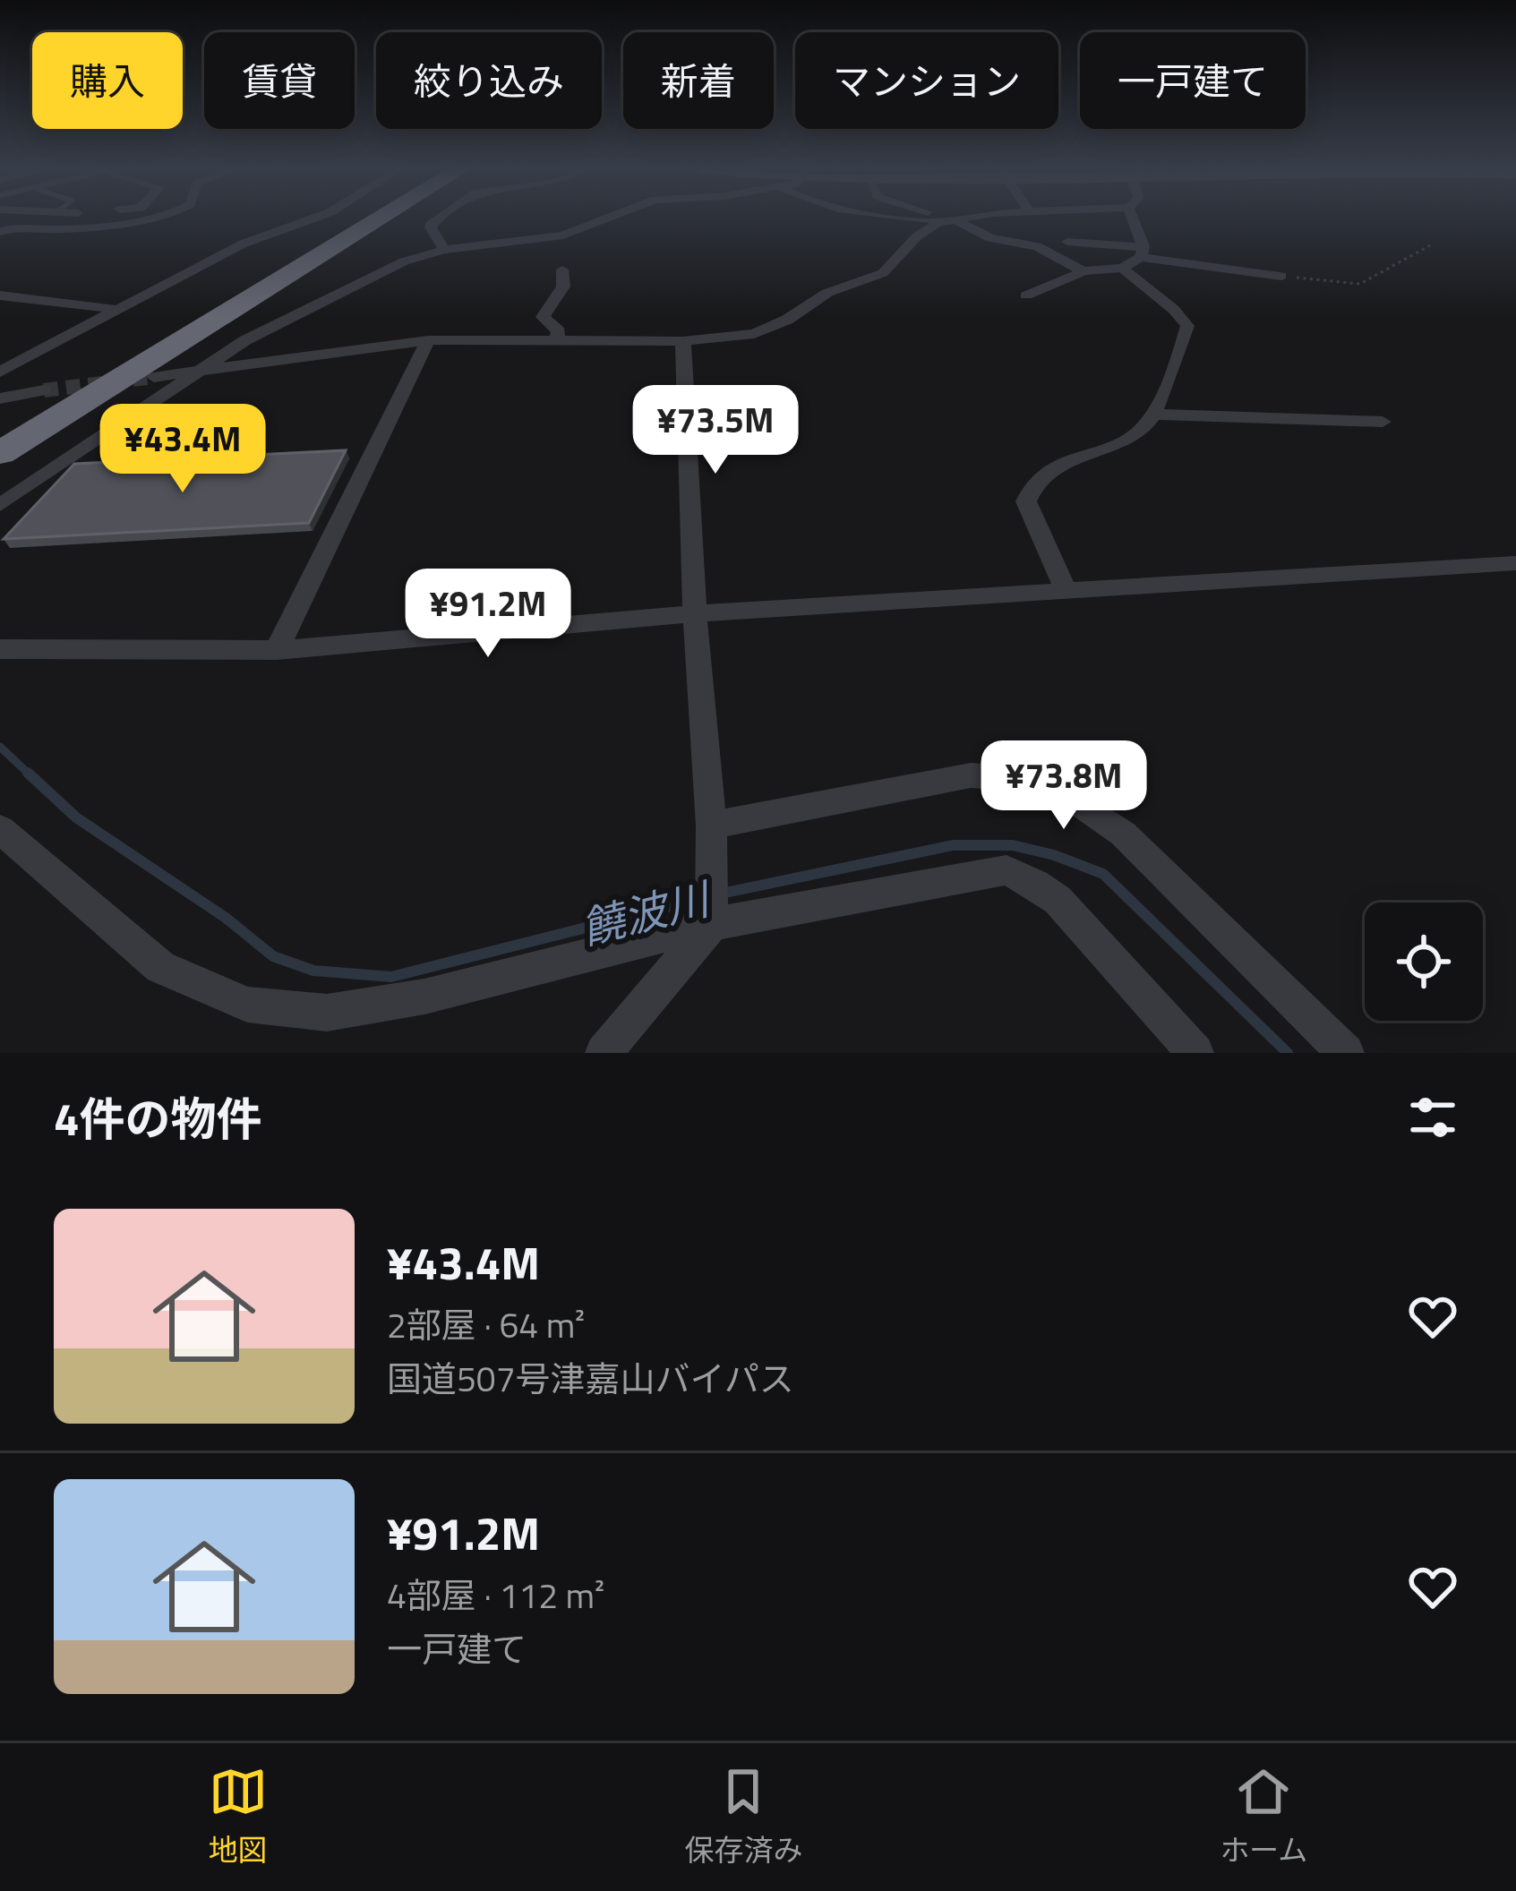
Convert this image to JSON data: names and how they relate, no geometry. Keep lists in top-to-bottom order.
{
  "water": ["饒波川"],
  "page": {
    "chip": [
      "購入",
      "賃貸",
      "絞り込み",
      "新着",
      "マンション",
      "一戸建て"
    ],
    "price": [
      "¥73.5M",
      "¥43.4M",
      "¥91.2M",
      "¥73.8M"
    ],
    "heading": "4件の物件",
    "list": [
      {
        "name": "¥43.4M",
        "note": "2部屋 · 64 m² · 国道507号津嘉山バイパス"
      },
      {
        "name": "¥91.2M",
        "note": "4部屋 · 112 m² · 一戸建て"
      }
    ],
    "tabs": ["地図", "保存済み", "ホーム"]
  }
}
